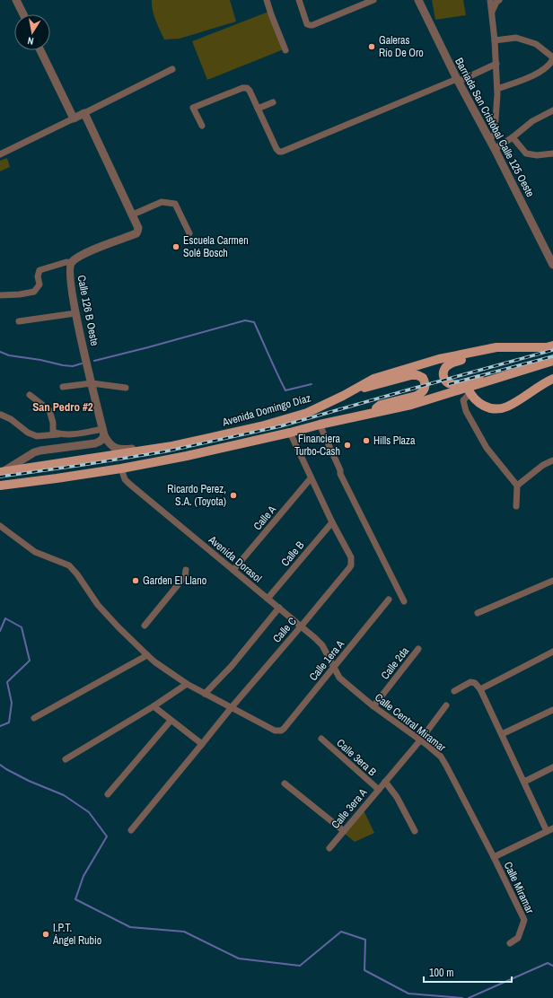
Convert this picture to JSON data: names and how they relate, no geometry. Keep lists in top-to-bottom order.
{
  "streets": {
    "main road": ["Avenida Domingo Díaz"],
    "street": [
      "Barriada San Cristóbal Calle 125 Oeste",
      "Calle 126 B Oeste",
      "Calle A",
      "Calle B",
      "Avenida Dorasol",
      "Calle C",
      "Calle 1era A",
      "Calle 2da",
      "Calle Central Miramar",
      "Calle 3era B",
      "Calle 3era A",
      "Calle Miramar"
    ]
  },
  "crossings": [
    ["Calle A", "Avenida Dorasol"],
    ["Calle B", "Avenida Dorasol"],
    ["Calle B", "Calle C"],
    ["Avenida Dorasol", "Calle C"],
    ["Avenida Dorasol", "Calle 1era A"],
    ["Avenida Dorasol", "Calle Central Miramar"],
    ["Calle C", "Calle 1era A"],
    ["Calle 1era A", "Calle Central Miramar"],
    ["Calle 2da", "Calle Central Miramar"],
    ["Calle Central Miramar", "Calle 3era A"],
    ["Calle Central Miramar", "Calle Miramar"],
    ["Calle 3era B", "Calle 3era A"]
  ],
  "districts": ["San Pedro #2"],
  "places": [
    "Galeras Río De Oro",
    "Escuela Carmen Solé Bosch",
    "Hills Plaza",
    "Financiera Turbo-Cash",
    "Ricardo Perez, S.A. (Toyota)",
    "Garden El Llano",
    "I.P.T. Ángel Rubio"
  ],
  "scale_bar": "100 m",
  "north": "bottom"
}
